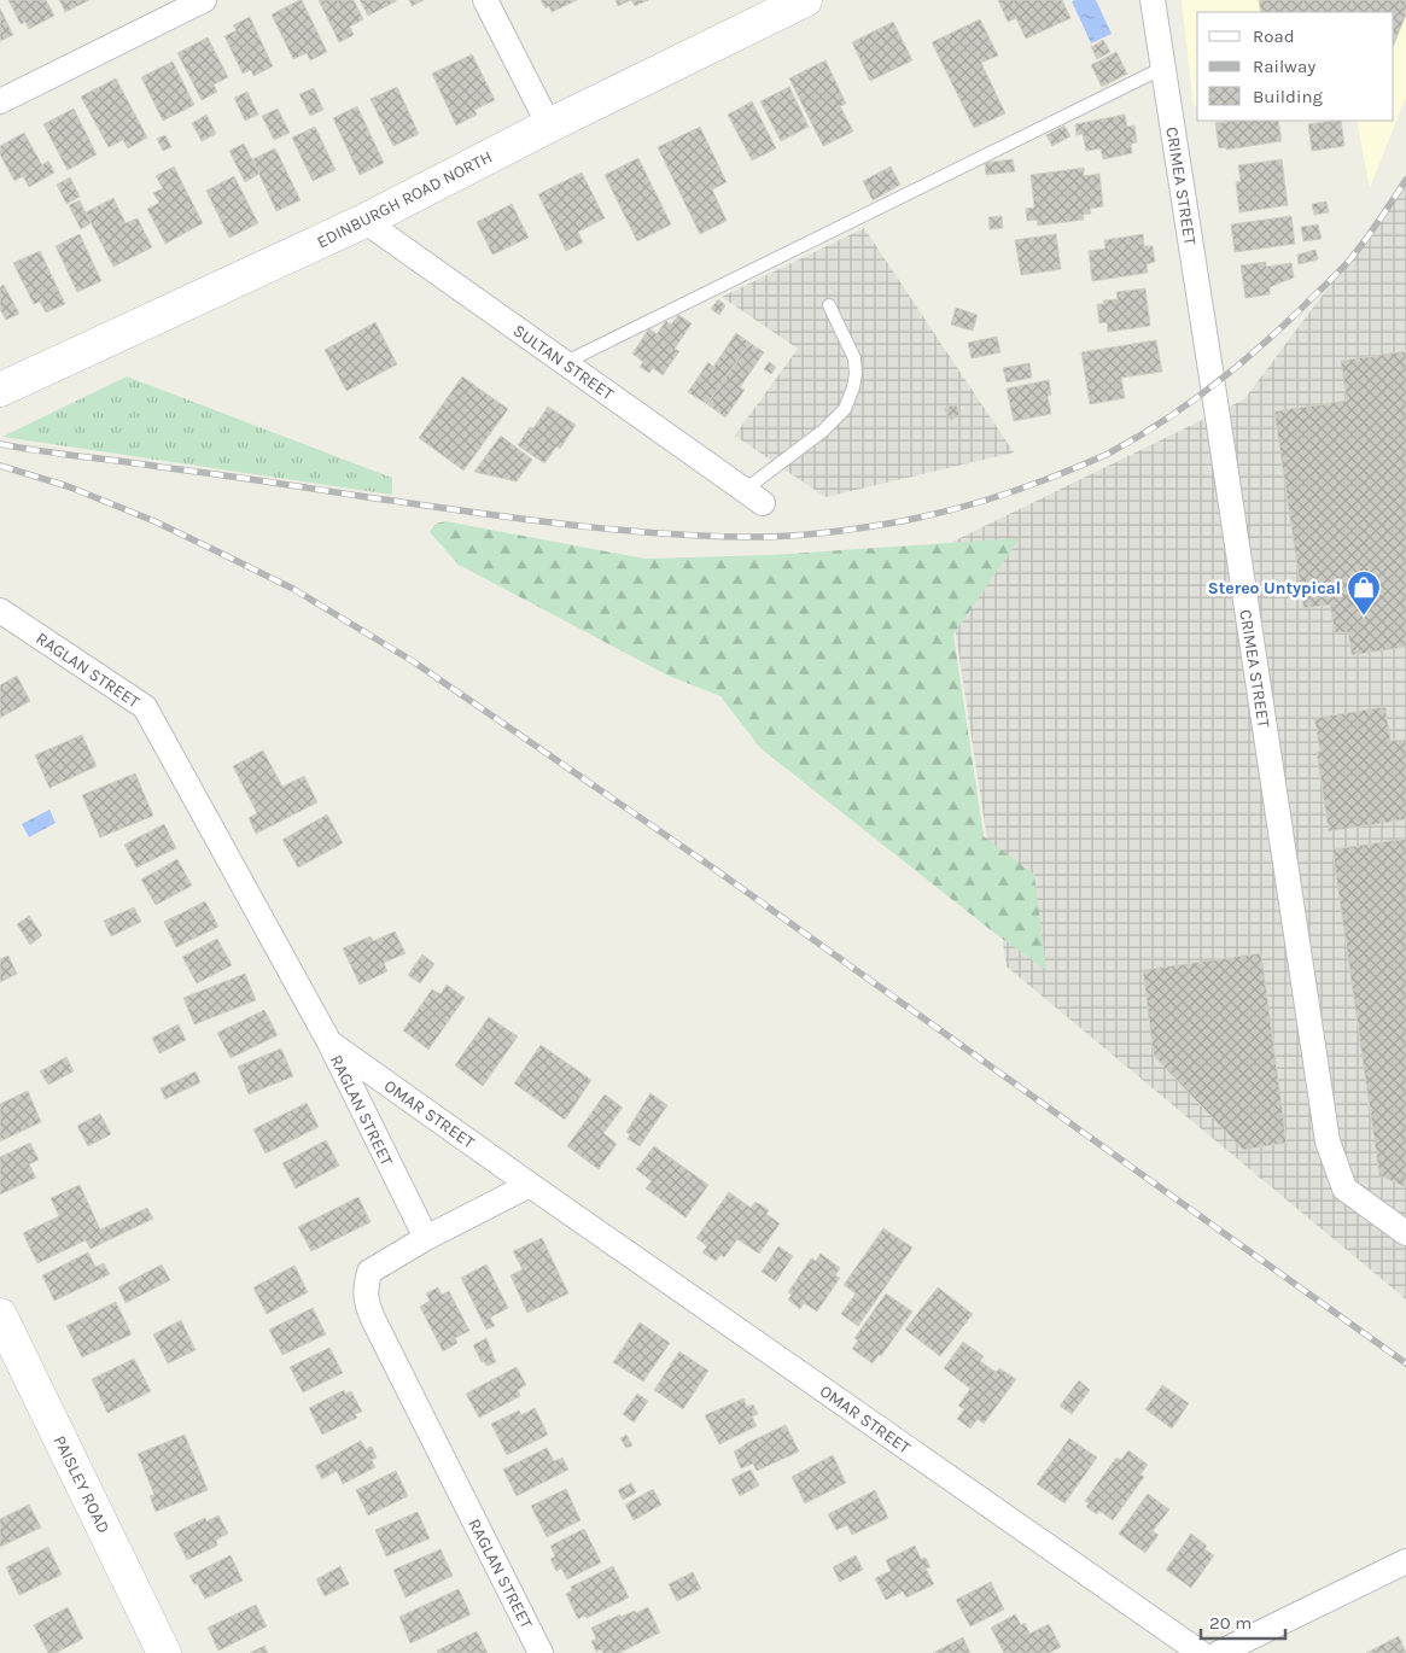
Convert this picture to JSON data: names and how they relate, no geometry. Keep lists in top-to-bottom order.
{
  "streets": {
    "main road": ["EDINBURGH ROAD NORTH", "PAISLEY ROAD"],
    "street": [
      "CRIMEA STREET",
      "SULTAN STREET",
      "RAGLAN STREET",
      "OMAR STREET"
    ]
  },
  "crossings": [
    ["EDINBURGH ROAD NORTH", "SULTAN STREET"],
    ["RAGLAN STREET", "OMAR STREET"]
  ],
  "places": {
    "shop": ["Stereo Untypical"]
  },
  "legend": ["Road", "Railway", "Building"],
  "scale_bar": "20 m"
}
